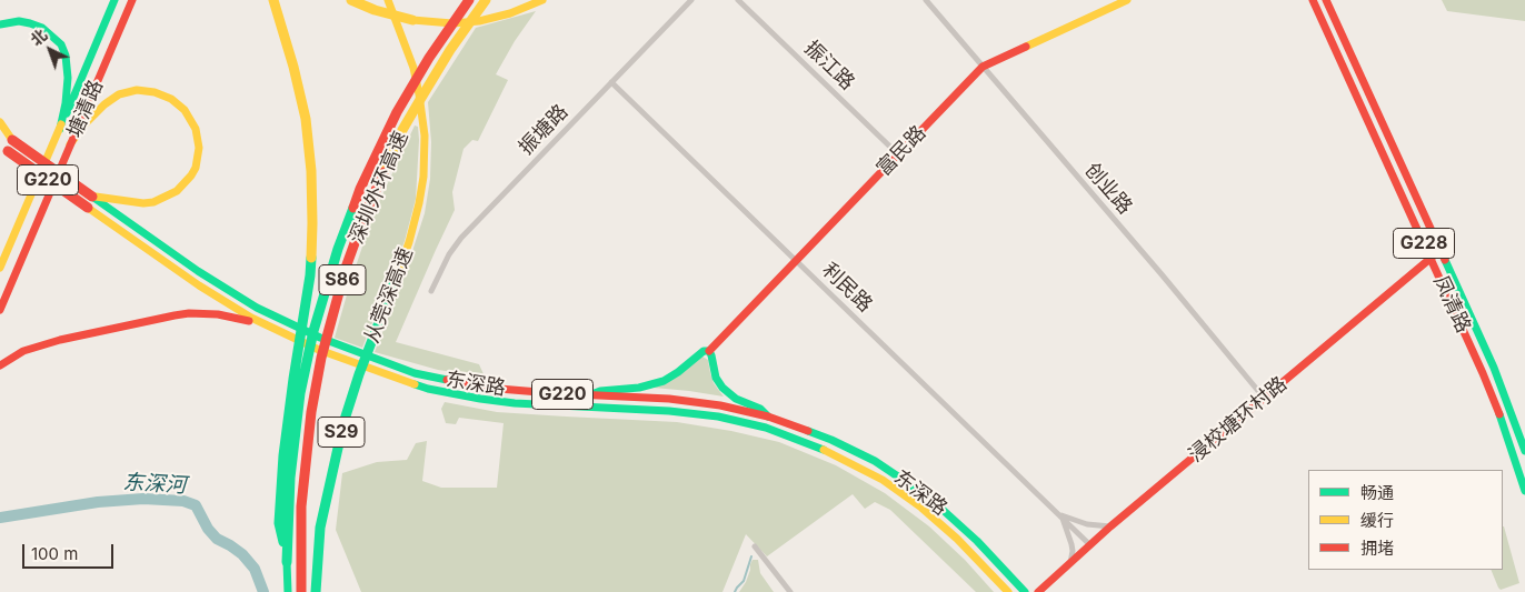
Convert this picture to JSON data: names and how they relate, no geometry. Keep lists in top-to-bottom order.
{
  "streets": {
    "main road": [
      "塘清路",
      "富民路",
      "G220",
      "深圳外环高速",
      "G228",
      "S86",
      "从莞深高速",
      "凤清路",
      "东深路",
      "浸校塘环村路",
      "S29"
    ],
    "street": [
      "振江路",
      "振塘路",
      "创业路",
      "利民路"
    ]
  },
  "crossings": [
    ["振江路", "富民路"],
    ["振塘路", "利民路"],
    ["富民路", "创业路"],
    ["富民路", "利民路"],
    ["富民路", "东深路"],
    ["创业路", "浸校塘环村路"],
    ["利民路", "浸校塘环村路"],
    ["从莞深高速", "东深路"],
    ["凤清路", "浸校塘环村路"]
  ],
  "water": ["东深河"],
  "legend": ["畅通", "缓行", "拥堵"],
  "scale_bar": "100 m",
  "north": "top left"
}
